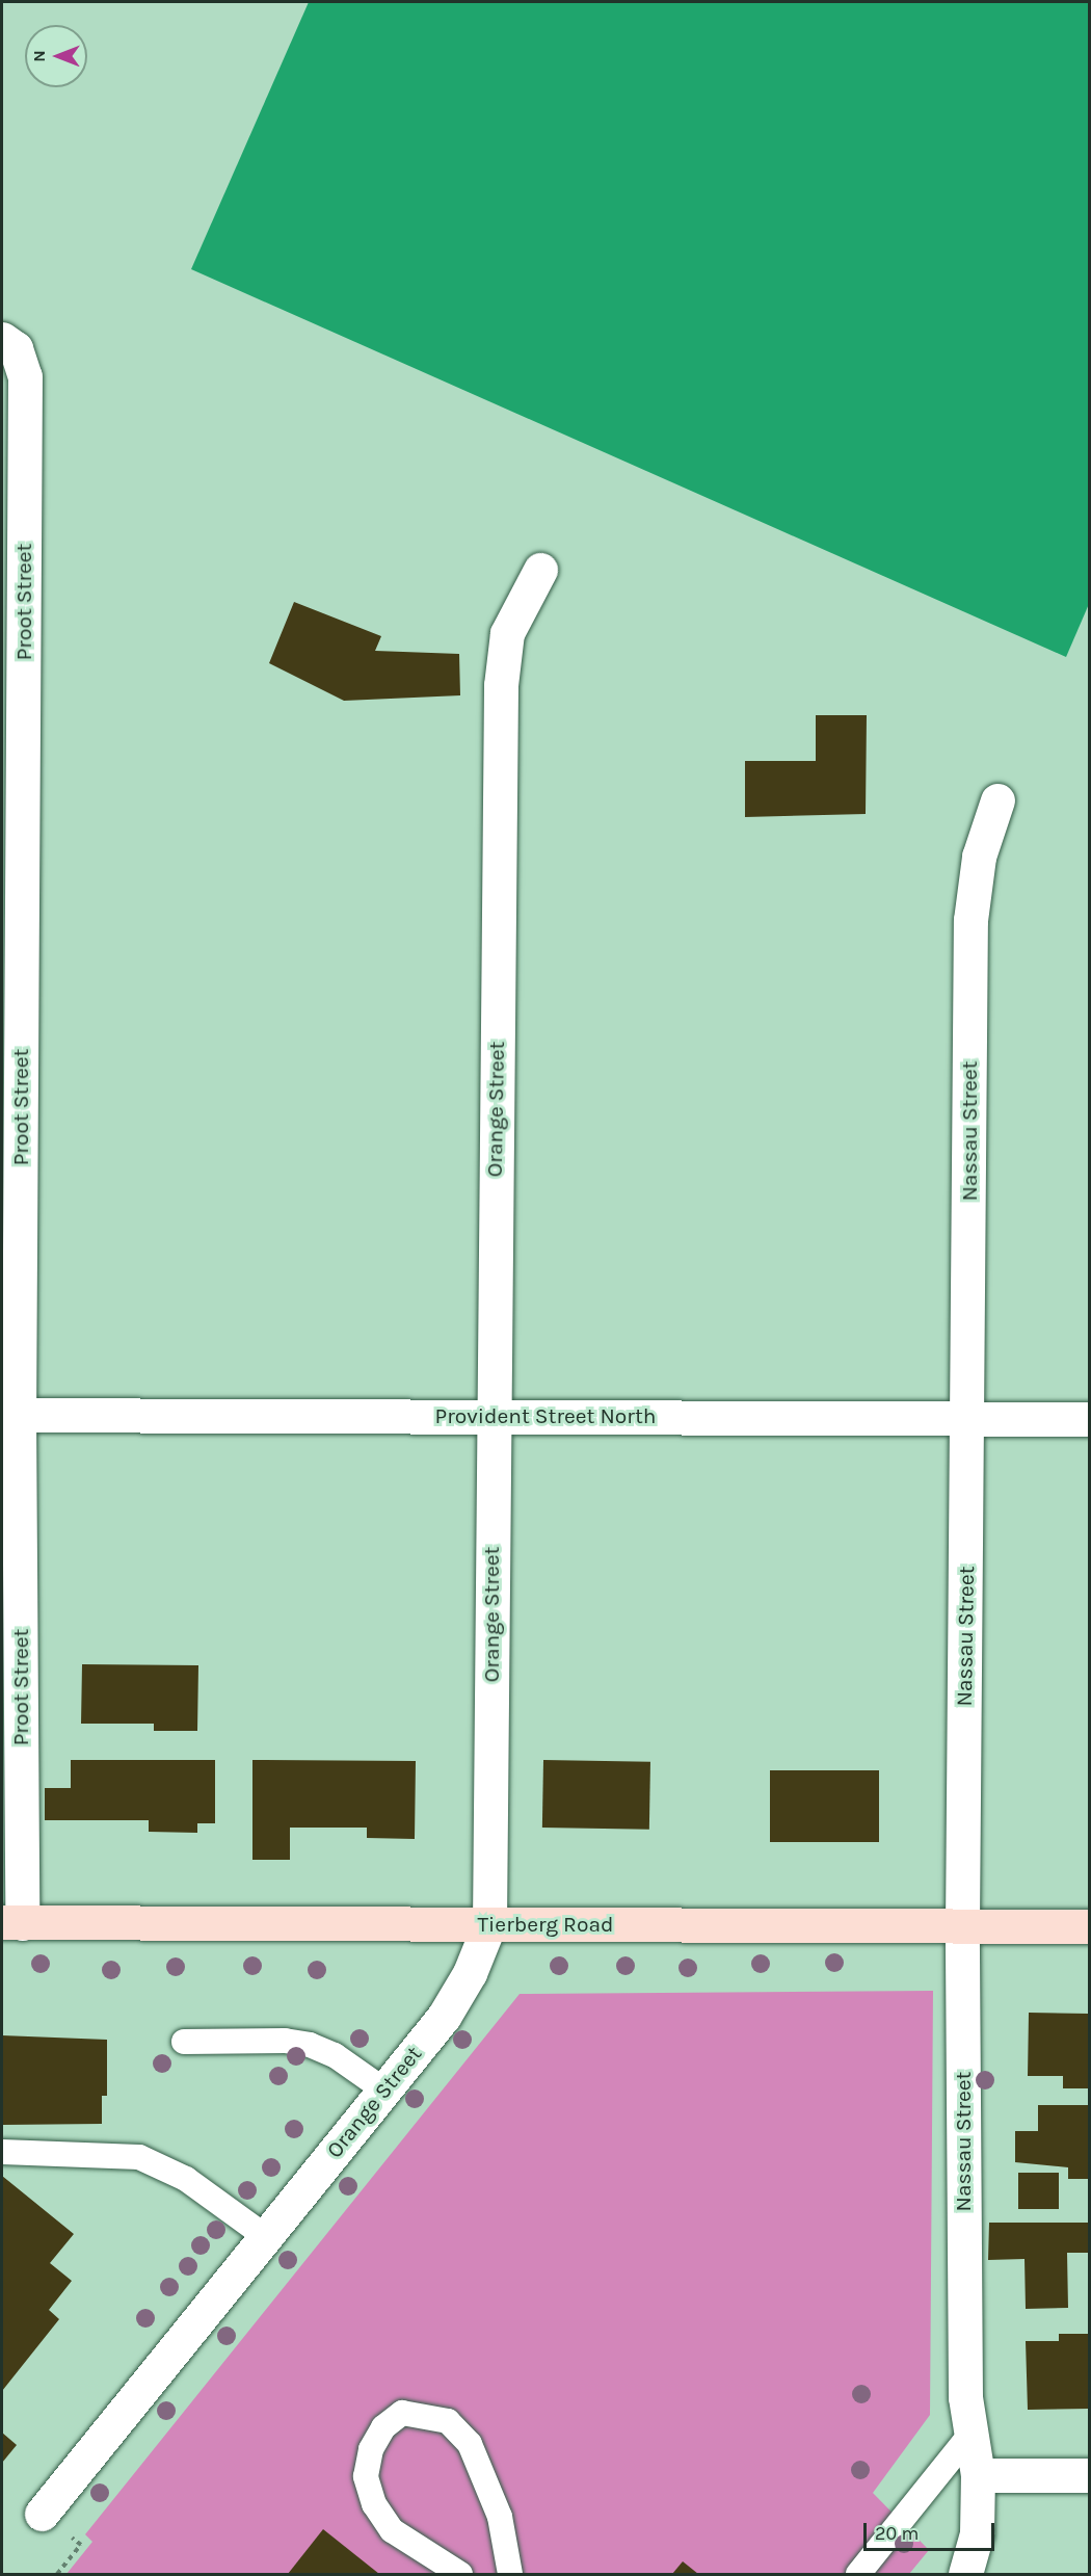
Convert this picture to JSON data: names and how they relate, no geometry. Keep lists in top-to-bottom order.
{
  "streets": {
    "street": [
      "Proot Street",
      "Orange Street",
      "Nassau Street",
      "Provident Street North",
      "Tierberg Road"
    ]
  },
  "crossings": [
    ["Proot Street", "Provident Street North"],
    ["Proot Street", "Tierberg Road"],
    ["Orange Street", "Provident Street North"],
    ["Orange Street", "Tierberg Road"],
    ["Nassau Street", "Provident Street North"],
    ["Nassau Street", "Tierberg Road"]
  ],
  "scale_bar": "20 m",
  "north": "left"
}
